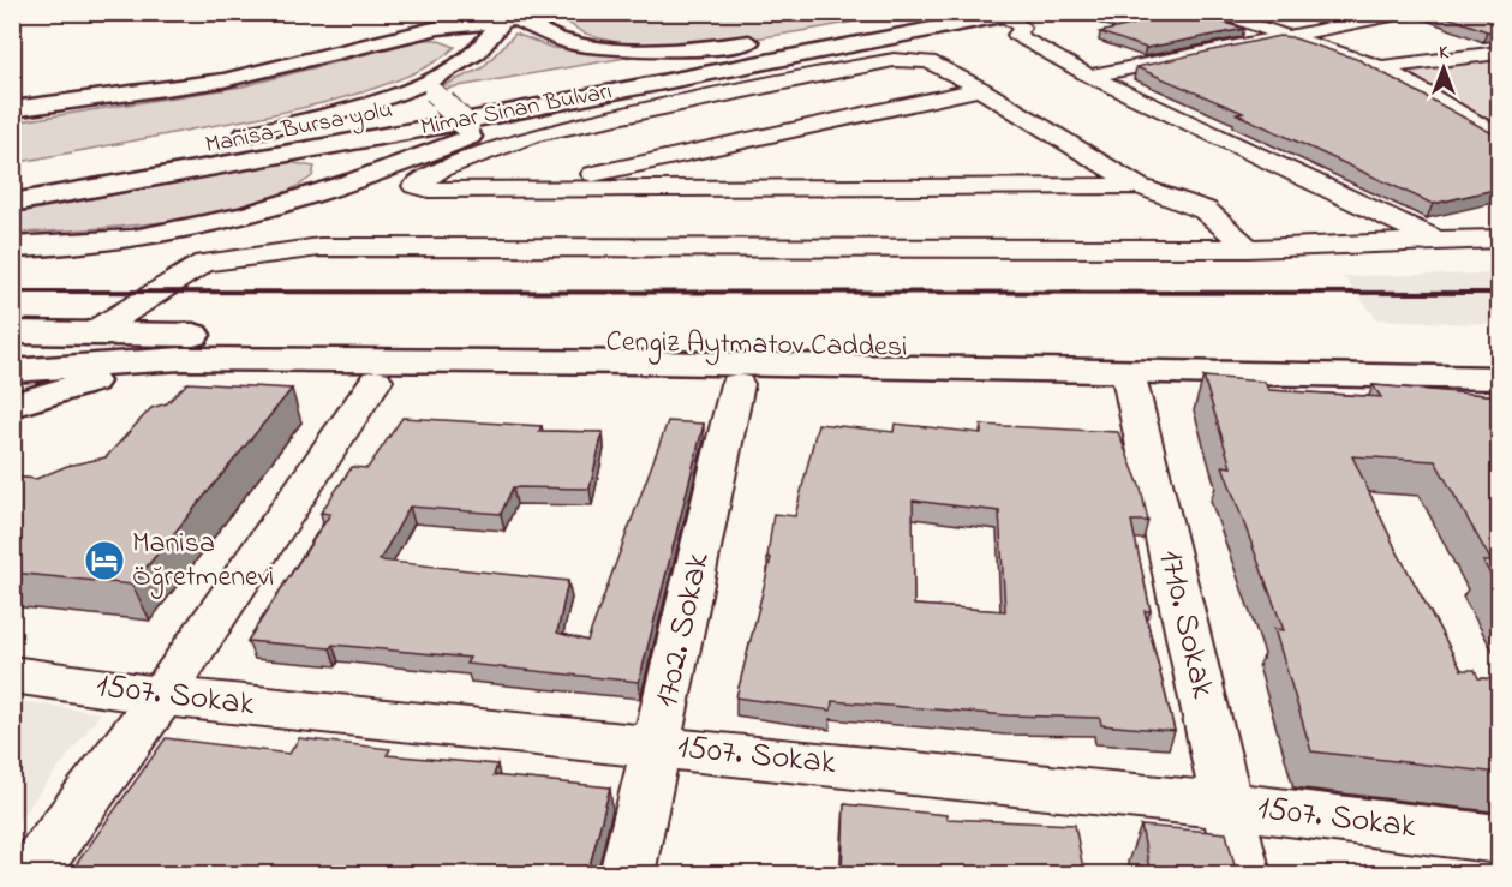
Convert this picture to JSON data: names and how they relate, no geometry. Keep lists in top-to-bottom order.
{
  "streets": {
    "main road": ["Mimar Sinan Bulvarı", "Manisa-Bursa yolu", "Cengiz Aytmatov Caddesi"],
    "street": ["1710. Sokak", "1702. Sokak", "1507. Sokak"]
  },
  "crossings": [
    ["Cengiz Aytmatov Caddesi", "1710. Sokak"],
    ["1710. Sokak", "1507. Sokak"],
    ["1702. Sokak", "1507. Sokak"]
  ],
  "places": {
    "hotel": ["Manisa Öğretmenevi"]
  },
  "north": "top"
}
